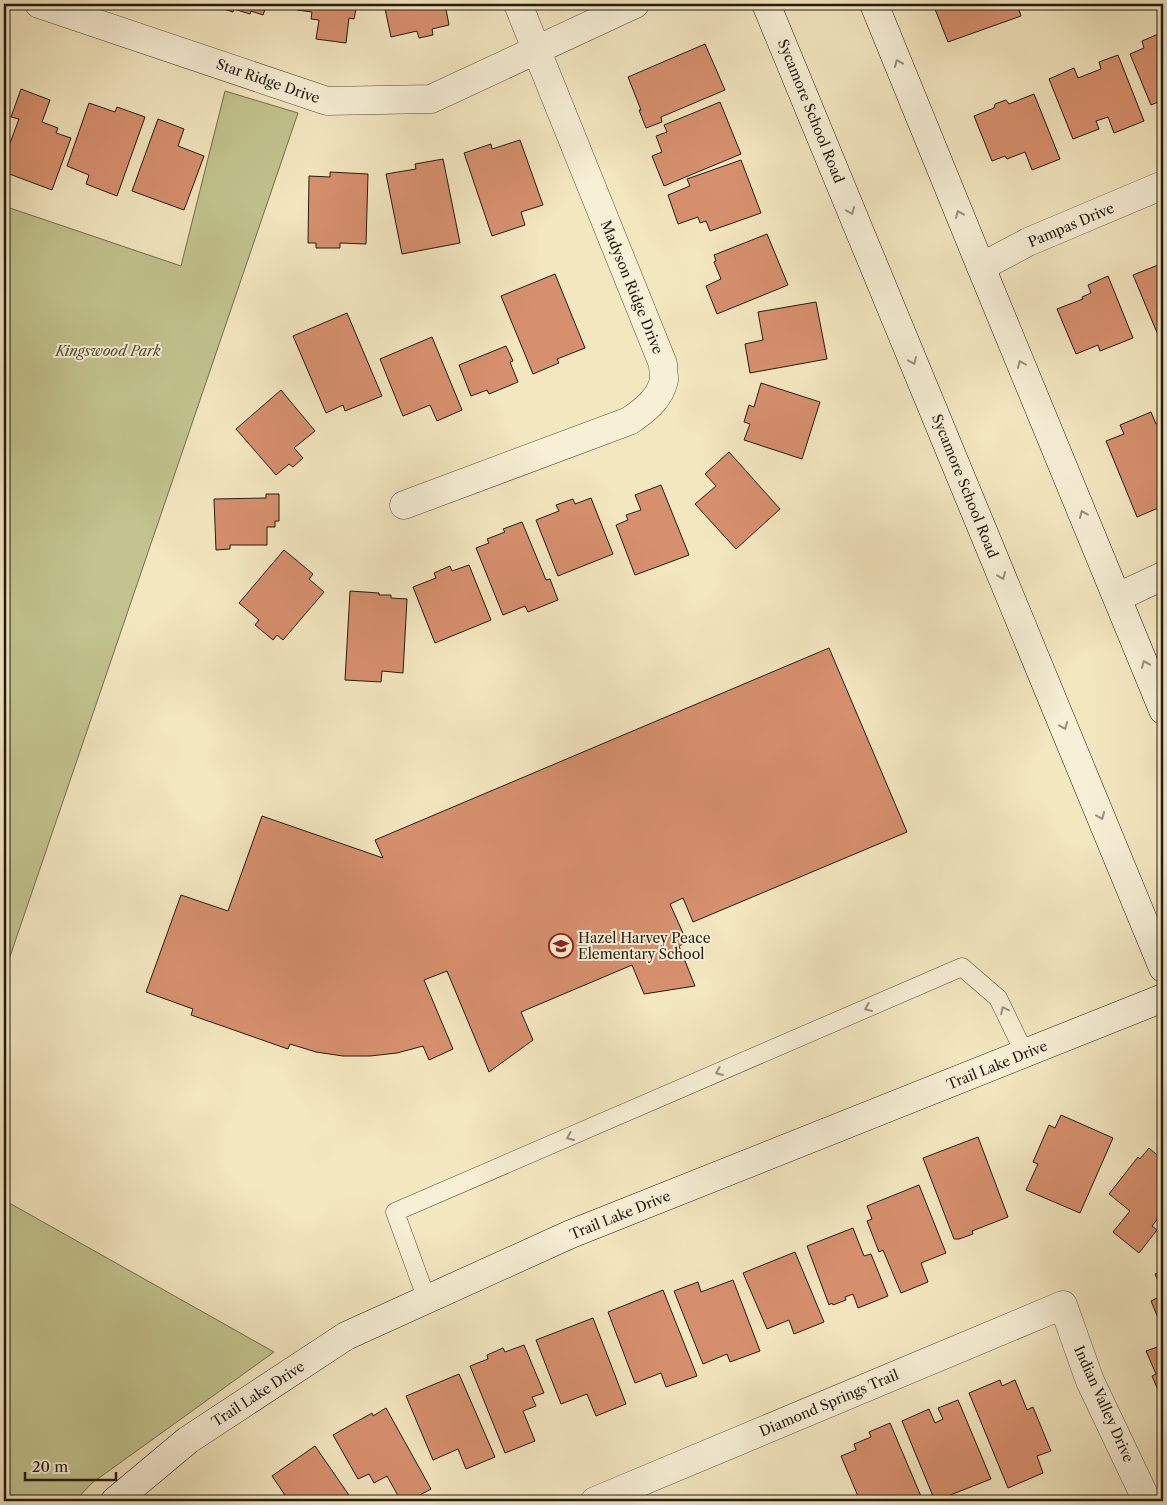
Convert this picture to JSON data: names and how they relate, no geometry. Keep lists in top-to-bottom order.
{
  "streets": {
    "street": [
      "Star Ridge Drive",
      "Sycamore School Road",
      "Pampas Drive",
      "Madyson Ridge Drive",
      "Trail Lake Drive",
      "Diamond Springs Trail",
      "Indian Valley Drive"
    ]
  },
  "crossings": [
    ["Star Ridge Drive", "Madyson Ridge Drive"],
    ["Diamond Springs Trail", "Indian Valley Drive"]
  ],
  "parks": ["Kingswood Park"],
  "places": {
    "school or university": ["Hazel Harvey Peace Elementary School"]
  },
  "scale_bar": "20 m"
}
